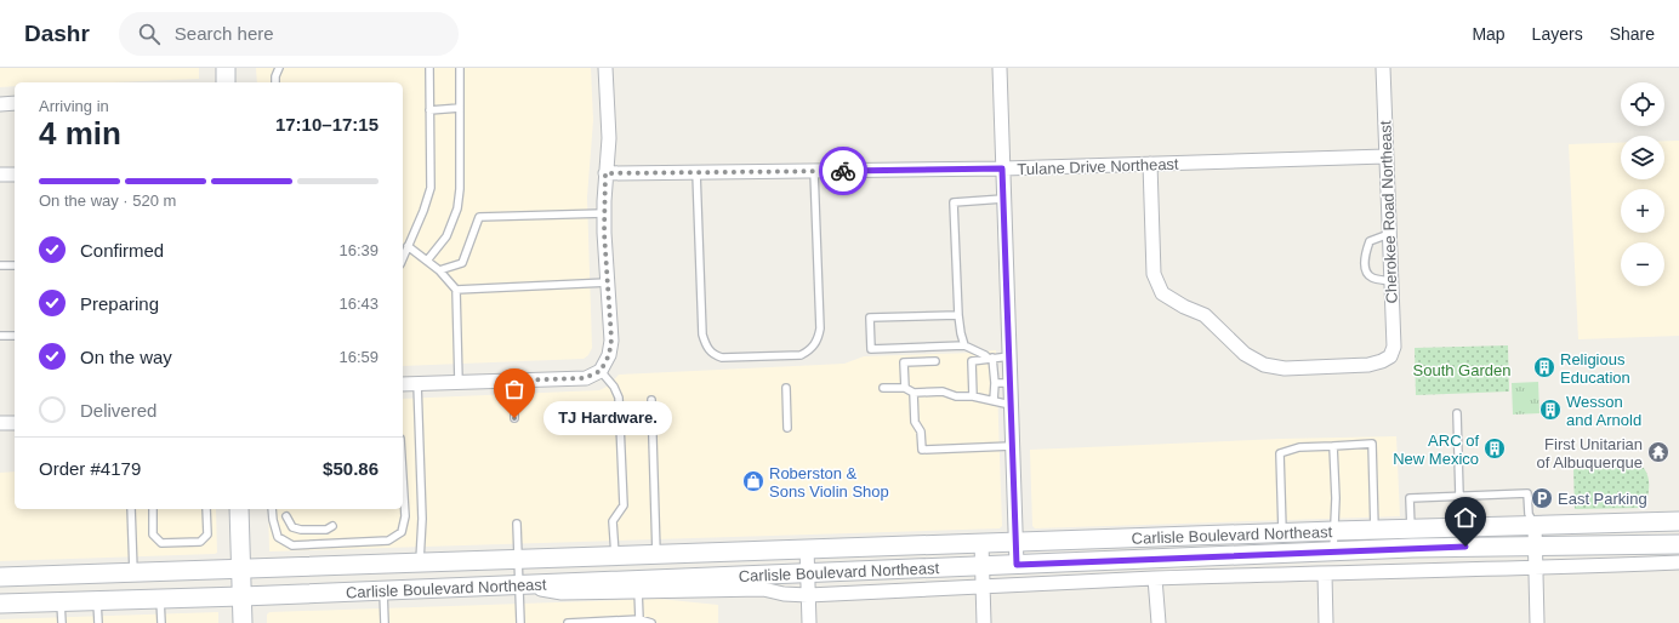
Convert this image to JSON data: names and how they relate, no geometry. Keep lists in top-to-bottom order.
{
  "streets": {
    "main road": ["Carlisle Boulevard Northeast"],
    "street": ["Tulane Drive Northeast", "Cherokee Road Northeast"]
  },
  "crossings": [
    ["Tulane Drive Northeast", "Cherokee Road Northeast"]
  ],
  "parks": ["South Garden"],
  "places": {
    "building": ["Religious Education", "Wesson and Arnold", "ARC of New Mexico"],
    "other": ["TJ Hardware."],
    "temple": ["First Unitarian of Albuquerque"],
    "shop": ["Roberston & Sons Violin Shop"],
    "parking": ["East Parking"]
  },
  "page": {
    "header": "Dashr",
    "search": "Search here",
    "nav": ["Map", "Layers", "Share"],
    "map_buttons": ["+", "−"],
    "heading": ["4 min", "Arriving in", "17:10–17:15"],
    "panel": ["Order #4179", "$50.86"],
    "bar": "On the way · 520 m",
    "list": [
      ["Confirmed", "16:39"],
      ["Preparing", "16:43"],
      ["On the way", "16:59"],
      "Delivered"
    ],
    "bubble": "TJ Hardware."
  }
}
